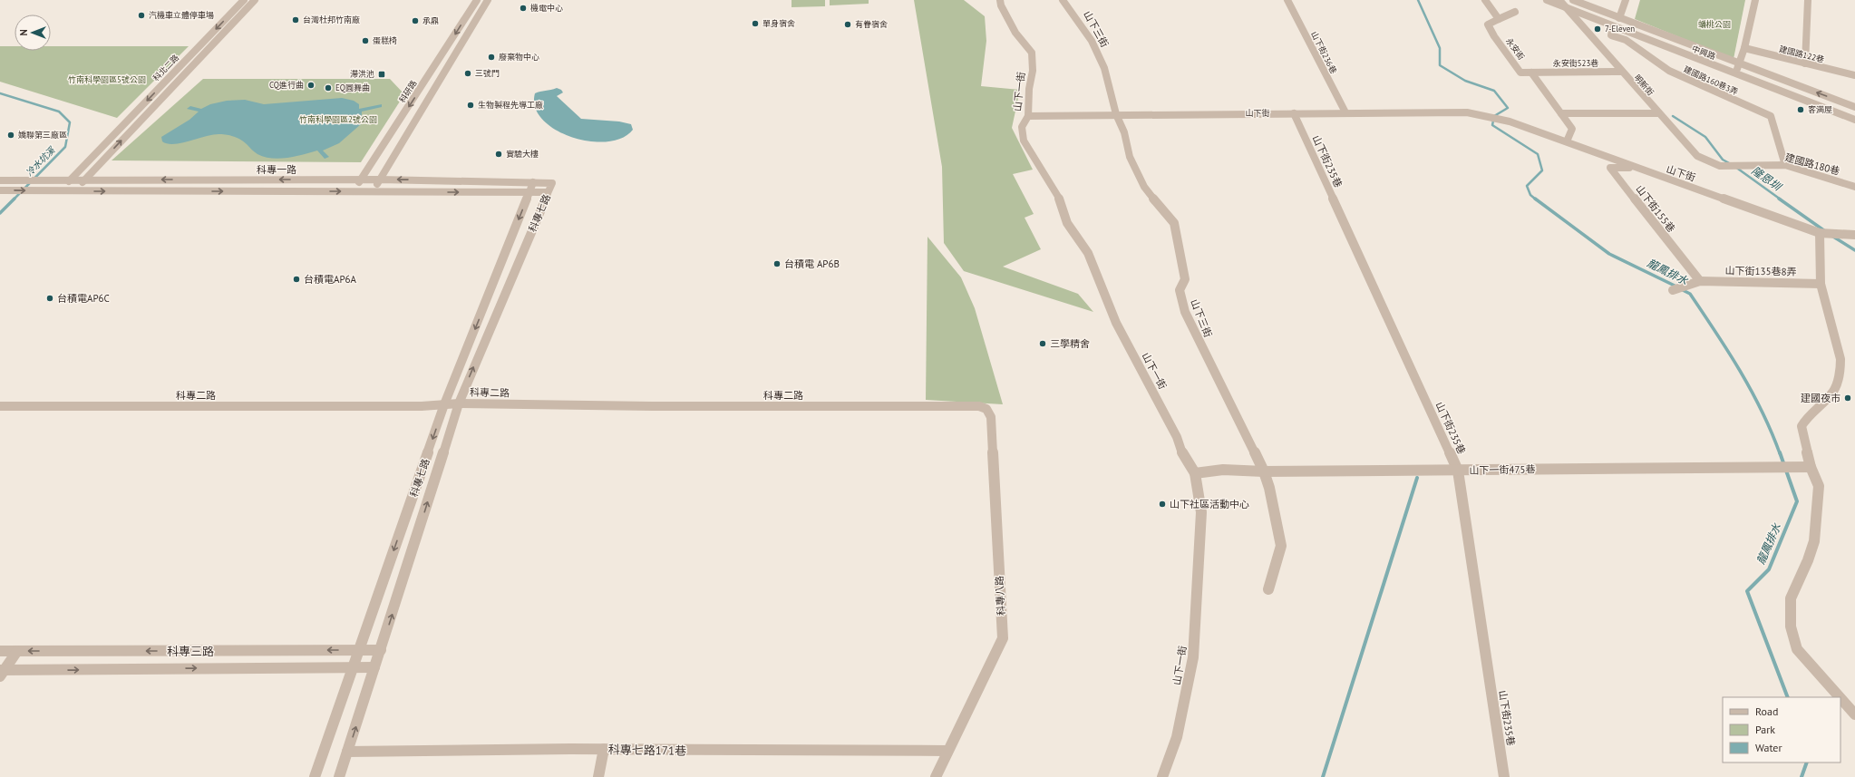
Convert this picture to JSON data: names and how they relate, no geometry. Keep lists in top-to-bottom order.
{
  "streets": {
    "street": [
      "山下三街",
      "永安街",
      "山下街236巷",
      "中興路",
      "建國路122巷",
      "永安街523巷",
      "科北二路",
      "建國路160巷3弄",
      "明新街",
      "科研路",
      "山下一街",
      "山下街",
      "山下街235巷",
      "建國路180巷",
      "科專一路",
      "山下街155巷",
      "科專七路",
      "山下街135巷8弄",
      "科專二路",
      "山下一街475巷",
      "科專八路",
      "科專三路",
      "科專七路171巷"
    ]
  },
  "crossings": [
    ["山下三街", "山下街"],
    ["山下三街", "山下一街475巷"],
    ["永安街", "永安街523巷"],
    ["山下街236巷", "山下街"],
    ["中興路", "明新街"],
    ["永安街523巷", "明新街"],
    ["科北二路", "科專一路"],
    ["建國路160巷3弄", "建國路180巷"],
    ["明新街", "建國路180巷"],
    ["科研路", "科專一路"],
    ["山下一街", "山下街"],
    ["山下一街", "山下一街475巷"],
    ["山下街", "山下街235巷"],
    ["山下街", "山下街155巷"],
    ["山下街235巷", "山下一街475巷"],
    ["科專一路", "科專七路"],
    ["山下街155巷", "山下街135巷8弄"],
    ["科專七路", "科專二路"],
    ["科專七路", "科專三路"],
    ["科專七路", "科專七路171巷"],
    ["科專二路", "科專八路"],
    ["科專八路", "科專七路171巷"]
  ],
  "water": ["冷水坑溪", "隆恩圳", "龍鳳排水"],
  "parks": ["蟠桃公園", "竹南科學園區5號公園", "竹南科學園區2號公園"],
  "places": {
    "other": [
      "機電中心",
      "汽機車立體停車場",
      "台灣杜邦竹南廠",
      "承鼎",
      "單身宿舍",
      "有眷宿舍",
      "7-Eleven",
      "蛋糕椅",
      "廢棄物中心",
      "三號門",
      "CQ進行曲",
      "EQ圓舞曲",
      "生物製程先導工廠",
      "客満屋",
      "嬌聯第三廠區",
      "實驗大樓",
      "台積電 AP6B",
      "台積電AP6A",
      "台積電AP6C",
      "三學精舍",
      "建國夜市",
      "山下社區活動中心"
    ],
    "transit": ["滯洪池"]
  },
  "legend": ["Road", "Park", "Water"],
  "north": "left"
}
